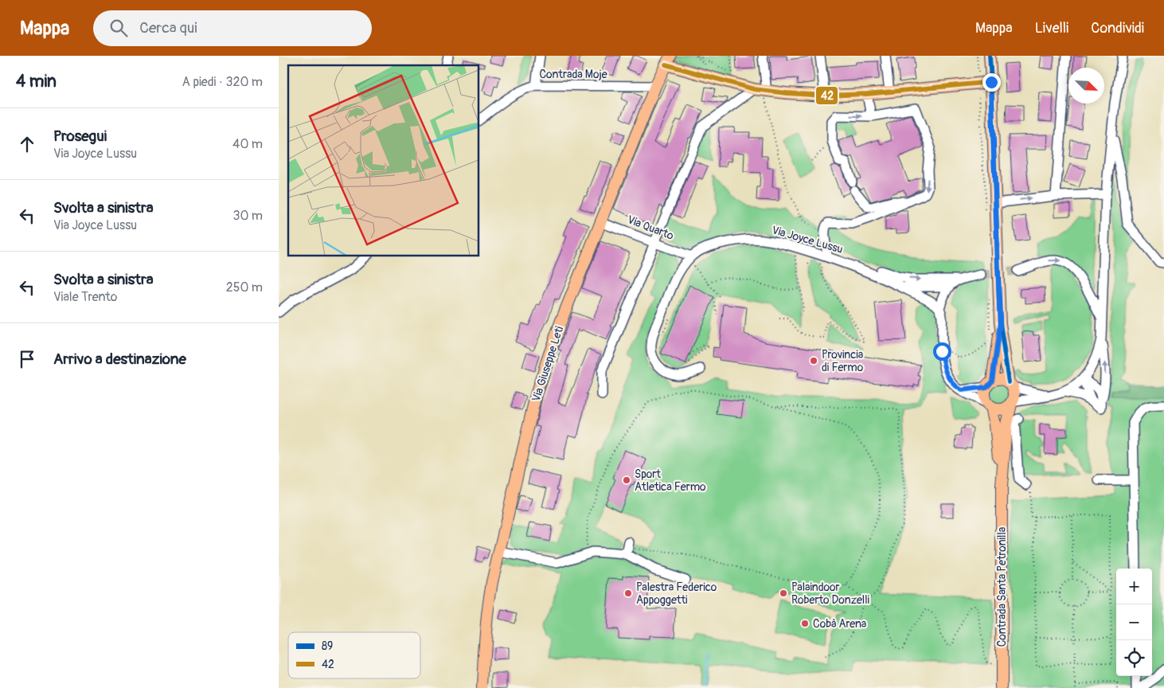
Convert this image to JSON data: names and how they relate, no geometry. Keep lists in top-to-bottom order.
{
  "streets": {
    "main road": ["Via Giuseppe Leti", "Contrada Santa Petronilla"],
    "street": ["Contrada Moje", "Via Quarto", "Via Joyce Lussu"]
  },
  "crossings": [
    ["Contrada Moje", "Via Giuseppe Leti"],
    ["Via Quarto", "Via Joyce Lussu"],
    ["Via Quarto", "Via Giuseppe Leti"]
  ],
  "places": [
    "Provincia di Fermo",
    "Sport Atletica Fermo",
    "Palestra Federico Appoggetti",
    "Palaindoor Roberto Donzelli",
    "Cobà Arena"
  ],
  "lines": ["transit line 89", "transit line 42"],
  "legend": ["89", "42"],
  "north": "bottom right",
  "page": {
    "header": "Mappa",
    "search": "Cerca qui",
    "nav": ["Mappa", "Livelli", "Condividi"],
    "heading": ["4 min", "A piedi · 320 m"],
    "list": [
      ["Prosegui", "Via Joyce Lussu", "40 m"],
      ["Svolta a sinistra", "Via Joyce Lussu", "30 m"],
      ["Svolta a sinistra", "Viale Trento", "250 m"],
      "Arrivo a destinazione"
    ],
    "map_buttons": ["+", "−"]
  }
}
